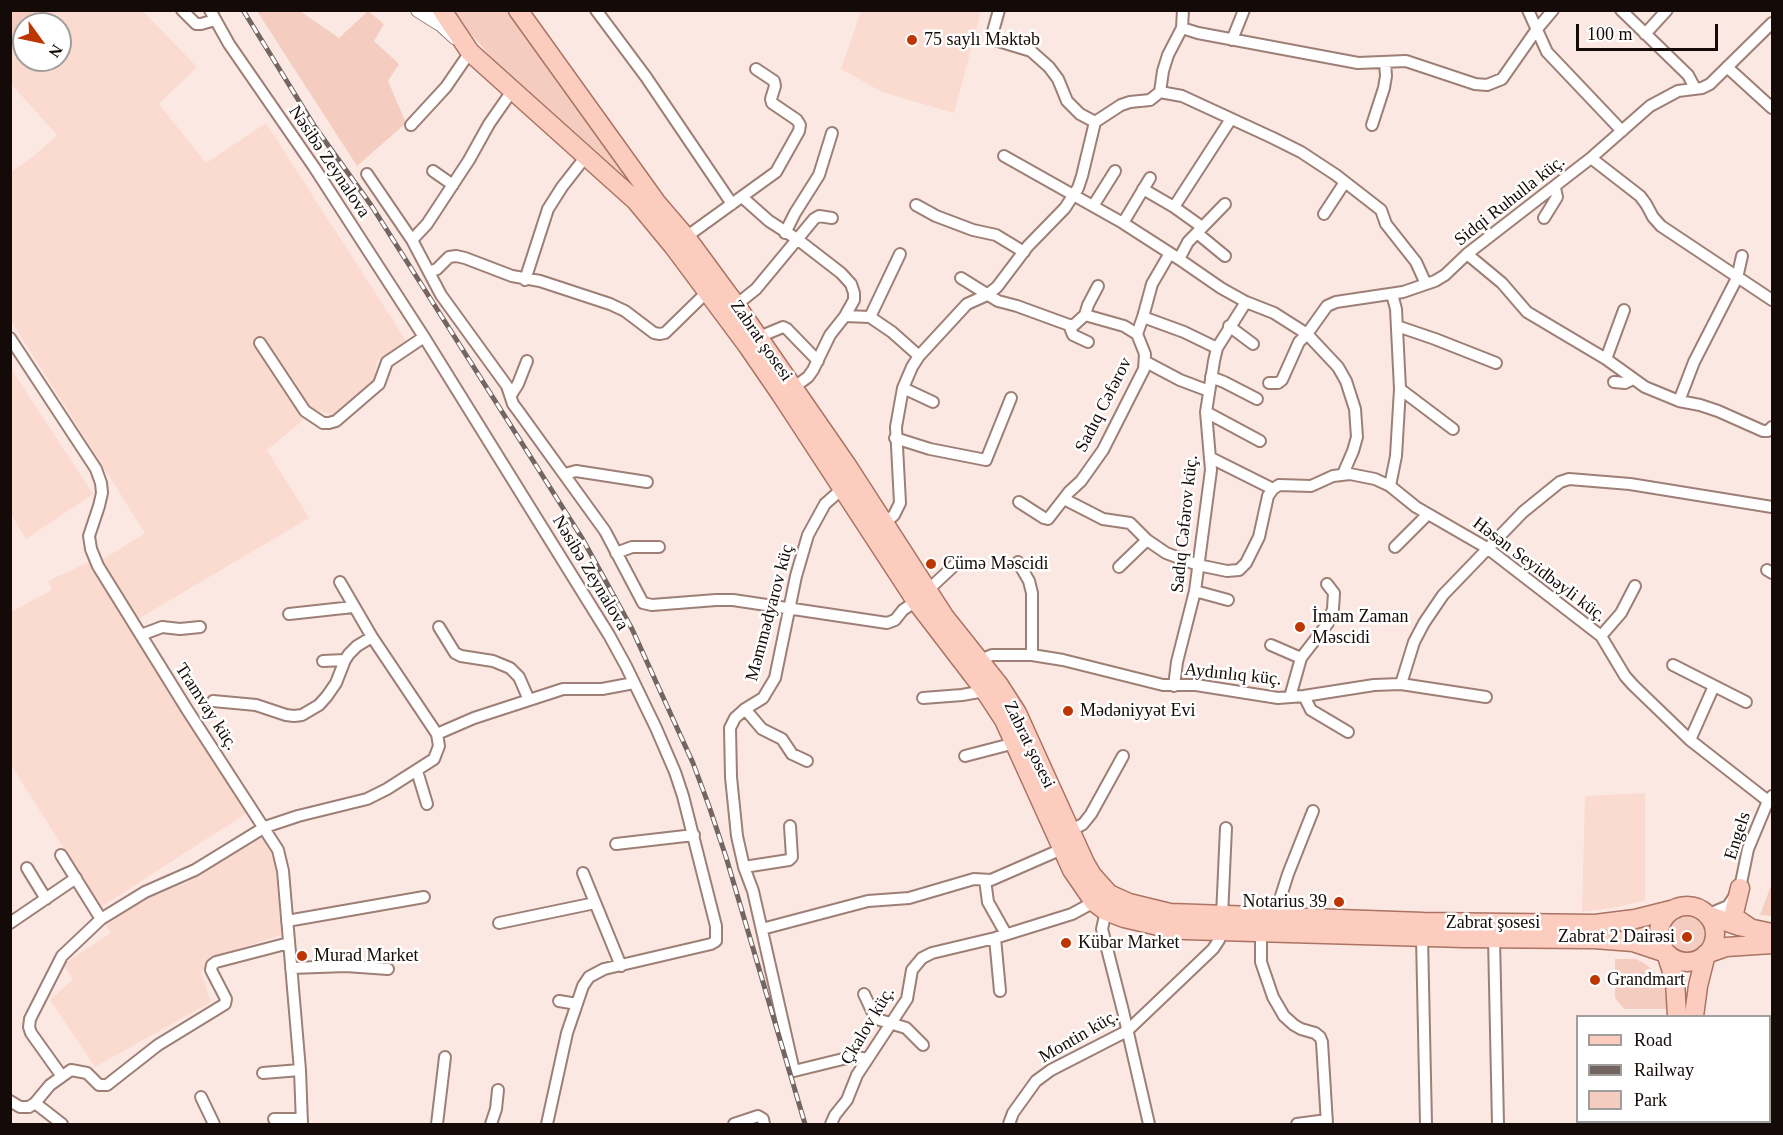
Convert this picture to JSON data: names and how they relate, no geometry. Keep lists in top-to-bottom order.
{
  "streets": {
    "main road": ["Zabrat şosesi"],
    "street": [
      "Nəsibə Zeynalova",
      "Sidqi Ruhulla küç.",
      "Sadıq Cəfərov",
      "Sadıq Cəfərov küç.",
      "Həsən Seyidbəyli küç.",
      "Məmmədyarov küç",
      "Aydınlıq küç.",
      "Tramvay küç.",
      "Engels",
      "Çkalov küç.",
      "Montin küç."
    ]
  },
  "crossings": [
    ["Sidqi Ruhulla küç.", "Sadıq Cəfərov küç."],
    ["Sidqi Ruhulla küç.", "Həsən Seyidbəyli küç."],
    ["Zabrat şosesi", "Məmmədyarov küç"],
    ["Zabrat şosesi", "Aydınlıq küç."],
    ["Zabrat şosesi", "Çkalov küç."],
    ["Zabrat şosesi", "Montin küç."],
    ["Sadıq Cəfərov küç.", "Həsən Seyidbəyli küç."],
    ["Sadıq Cəfərov küç.", "Aydınlıq küç."],
    ["Həsən Seyidbəyli küç.", "Engels"],
    ["Məmmədyarov küç", "Çkalov küç."]
  ],
  "places": [
    "75 saylı Məktəb",
    "Cümə Məscidi",
    "İmam Zaman Məscidi",
    "Mədəniyyət Evi",
    "Notarius 39",
    "Zabrat 2 Dairəsi",
    "Kübar Market",
    "Murad Market",
    "Grandmart"
  ],
  "legend": ["Road", "Railway", "Park"],
  "scale_bar": "100 m",
  "north": "bottom right"
}
